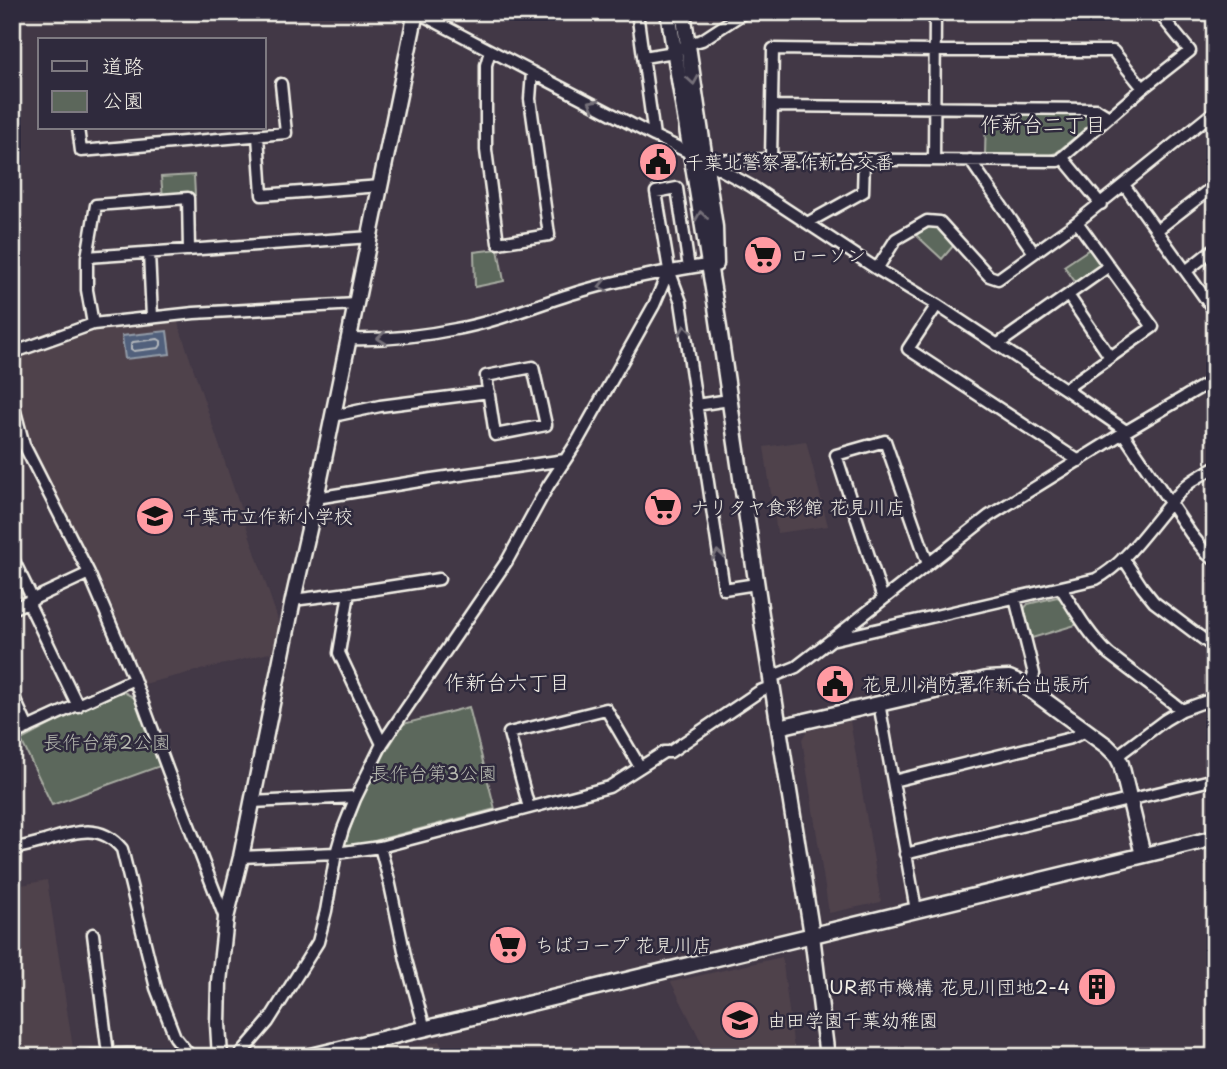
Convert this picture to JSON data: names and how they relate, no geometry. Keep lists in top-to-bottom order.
{
  "districts": ["作新台二丁目", "作新台六丁目"],
  "parks": ["長作台第2公園", "長作台第3公園"],
  "places": {
    "public building": ["千葉北警察署作新台交番", "花見川消防署作新台出張所"],
    "supermarket": ["ローソン", "ナリタヤ食彩館 花見川店", "ちばコープ 花見川店"],
    "school or university": ["千葉市立作新小学校", "由田学園千葉幼稚園"],
    "building": ["UR都市機構 花見川団地2-4"]
  },
  "legend": ["道路", "公園"]
}
